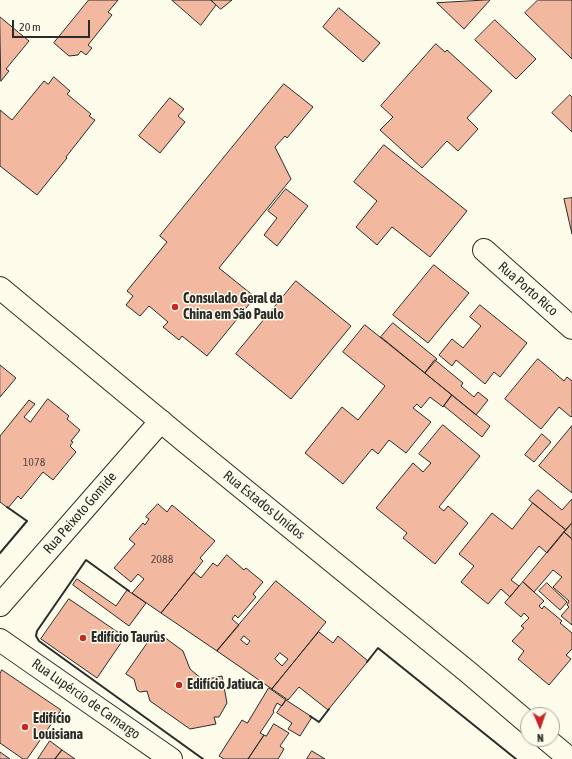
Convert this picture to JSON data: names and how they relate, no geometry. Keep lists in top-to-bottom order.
{
  "streets": {
    "main road": [
      "Rua Porto Rico",
      "Rua Estados Unidos",
      "Rua Peixoto Gomide",
      "Rua Lupércio de Camargo"
    ]
  },
  "crossings": [
    ["Rua Estados Unidos", "Rua Peixoto Gomide"]
  ],
  "places": [
    "Consulado Geral da China em São Paulo",
    "Edifício Taurus",
    "Edifício Jatiuca",
    "Edifício Louisiana"
  ],
  "house_numbers": ["1078", "2088"],
  "scale_bar": "20 m",
  "north": "bottom"
}
